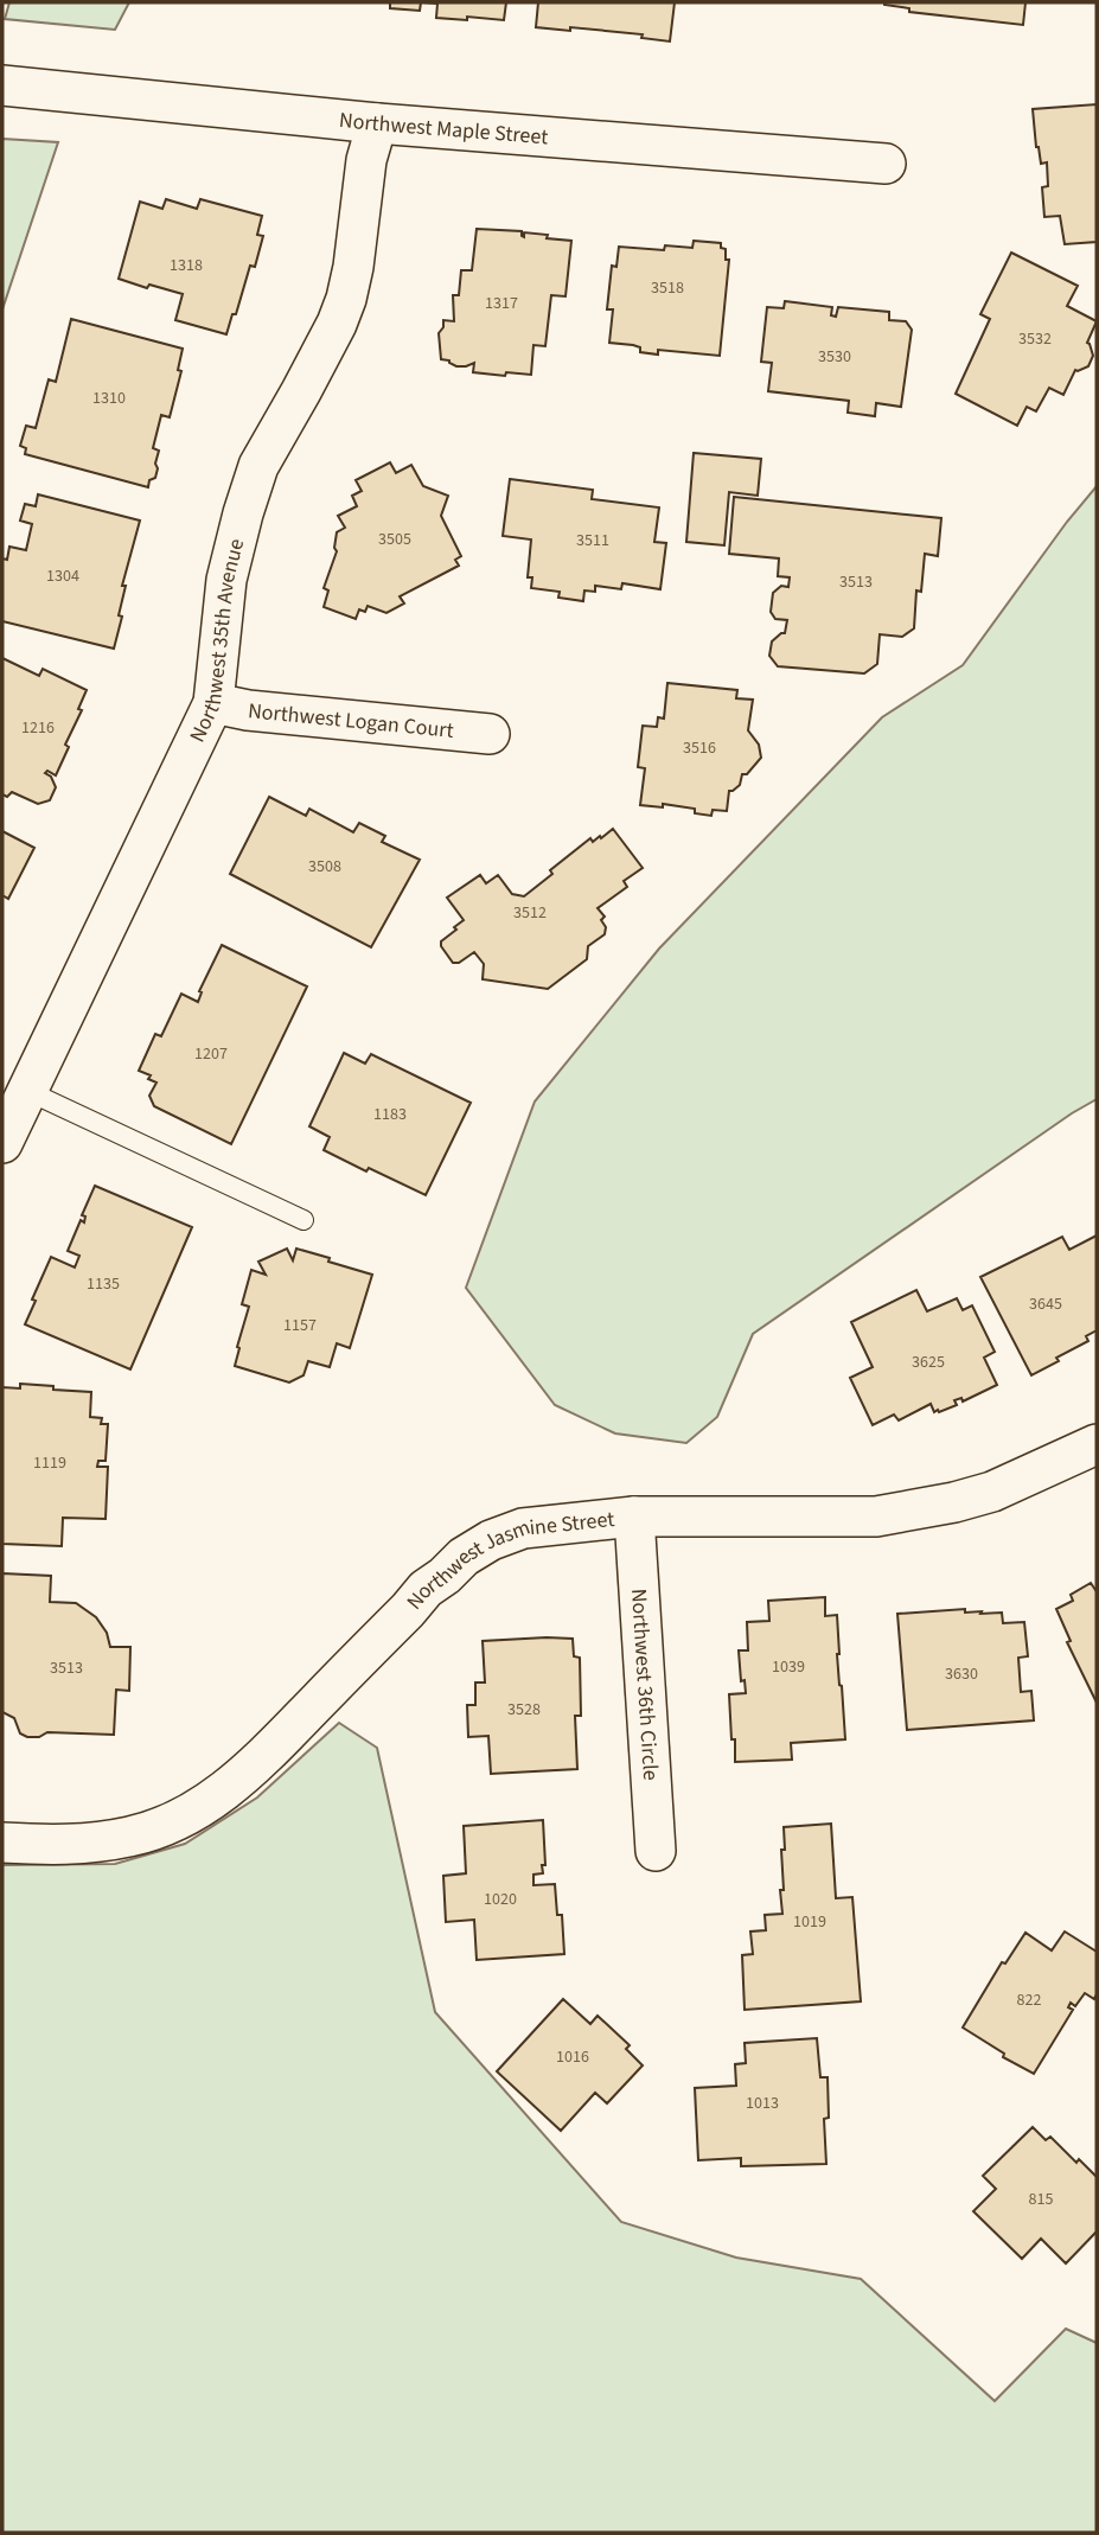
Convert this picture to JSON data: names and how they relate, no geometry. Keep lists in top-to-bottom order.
{
  "streets": {
    "street": [
      "Northwest Maple Street",
      "Northwest 35th Avenue",
      "Northwest Logan Court",
      "Northwest Jasmine Street",
      "Northwest 36th Circle"
    ]
  },
  "crossings": [
    ["Northwest Maple Street", "Northwest 35th Avenue"],
    ["Northwest 35th Avenue", "Northwest Logan Court"],
    ["Northwest Jasmine Street", "Northwest 36th Circle"]
  ],
  "house_numbers": [
    "1318",
    "3518",
    "1317",
    "3532",
    "3530",
    "1310",
    "3505",
    "3511",
    "1304",
    "3513",
    "1216",
    "3516",
    "3508",
    "3512",
    "1207",
    "1183",
    "1135",
    "3645",
    "1157",
    "3625",
    "1119",
    "1039",
    "3513",
    "3630",
    "3528",
    "1020",
    "1019",
    "822",
    "1016",
    "1013",
    "815"
  ]
}
